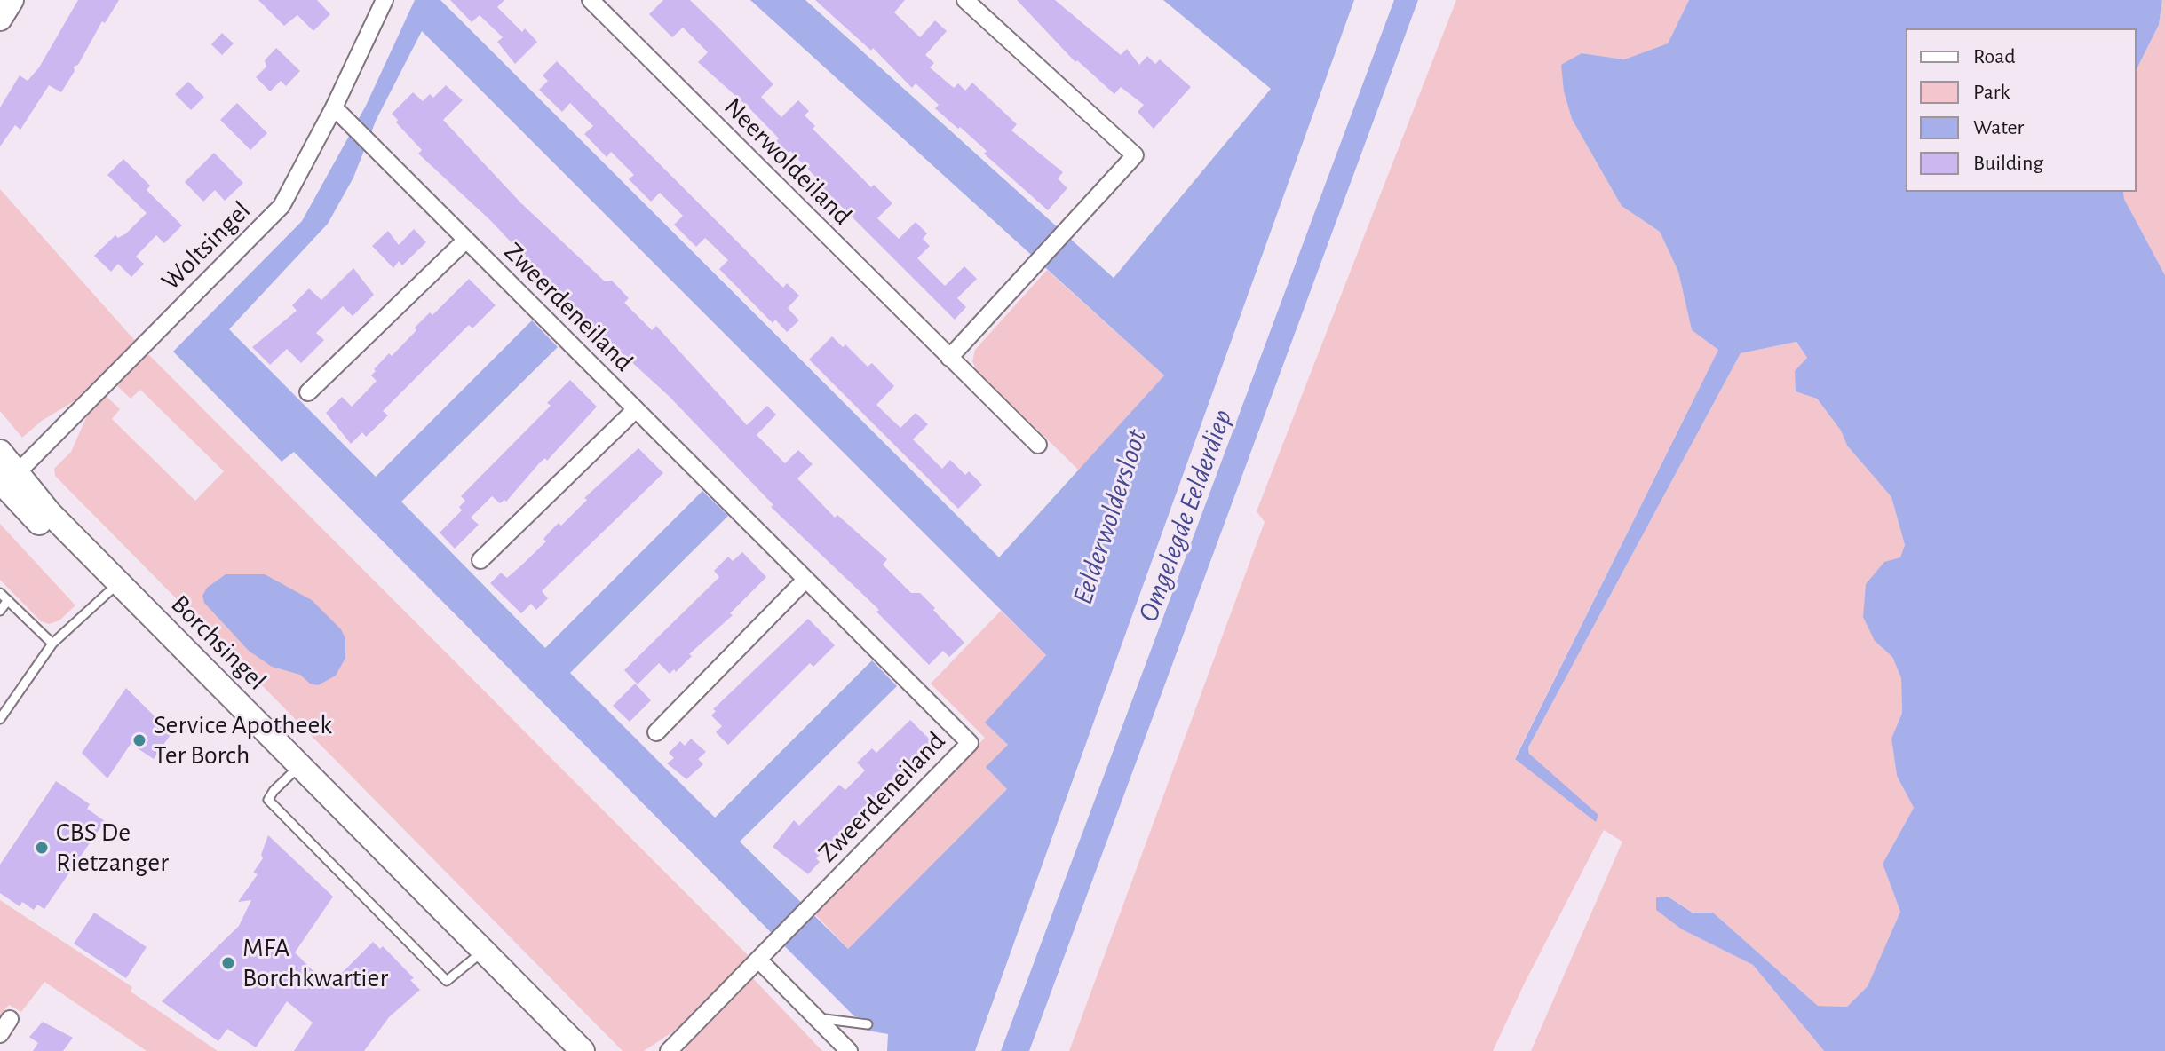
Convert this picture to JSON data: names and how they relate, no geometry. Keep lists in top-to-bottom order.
{
  "streets": {
    "main road": ["Borchsingel"],
    "street": ["Neerwoldeiland", "Woltsingel", "Zweerdeneiland"]
  },
  "crossings": [
    ["Woltsingel", "Zweerdeneiland"],
    ["Woltsingel", "Borchsingel"]
  ],
  "water": ["Omgelegde Eelderdiep", "Eelderwoldersloot"],
  "places": ["Service Apotheek Ter Borch", "CBS De Rietzanger", "MFA Borchkwartier"],
  "legend": [
    "Road",
    "Park",
    "Water",
    "Building"
  ]
}
